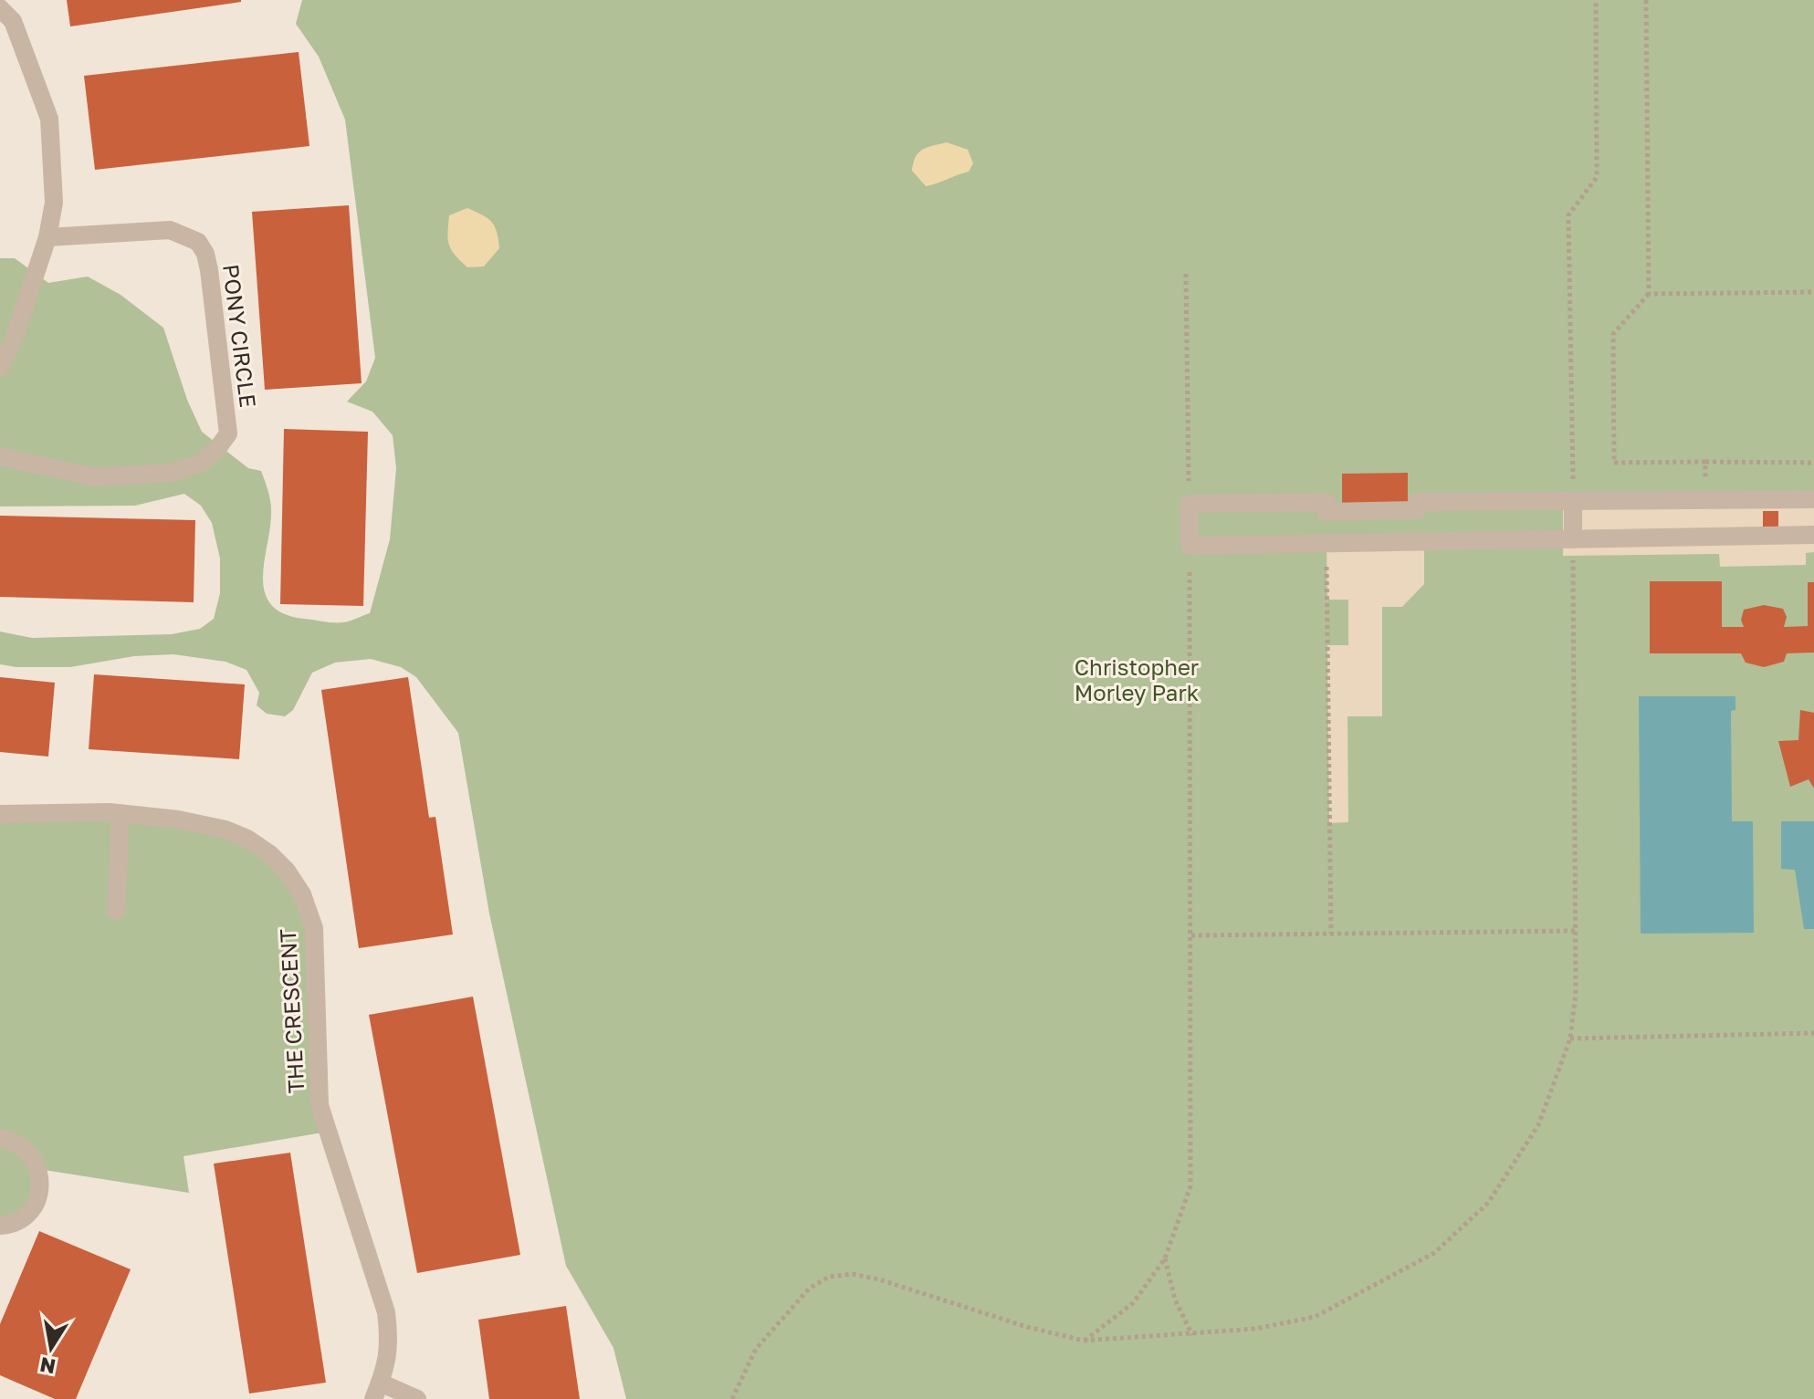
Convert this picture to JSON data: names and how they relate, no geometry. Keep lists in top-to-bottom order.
{
  "streets": {
    "street": ["PONY CIRCLE", "THE CRESCENT"]
  },
  "parks": ["Christopher Morley Park"],
  "north": "bottom"
}
